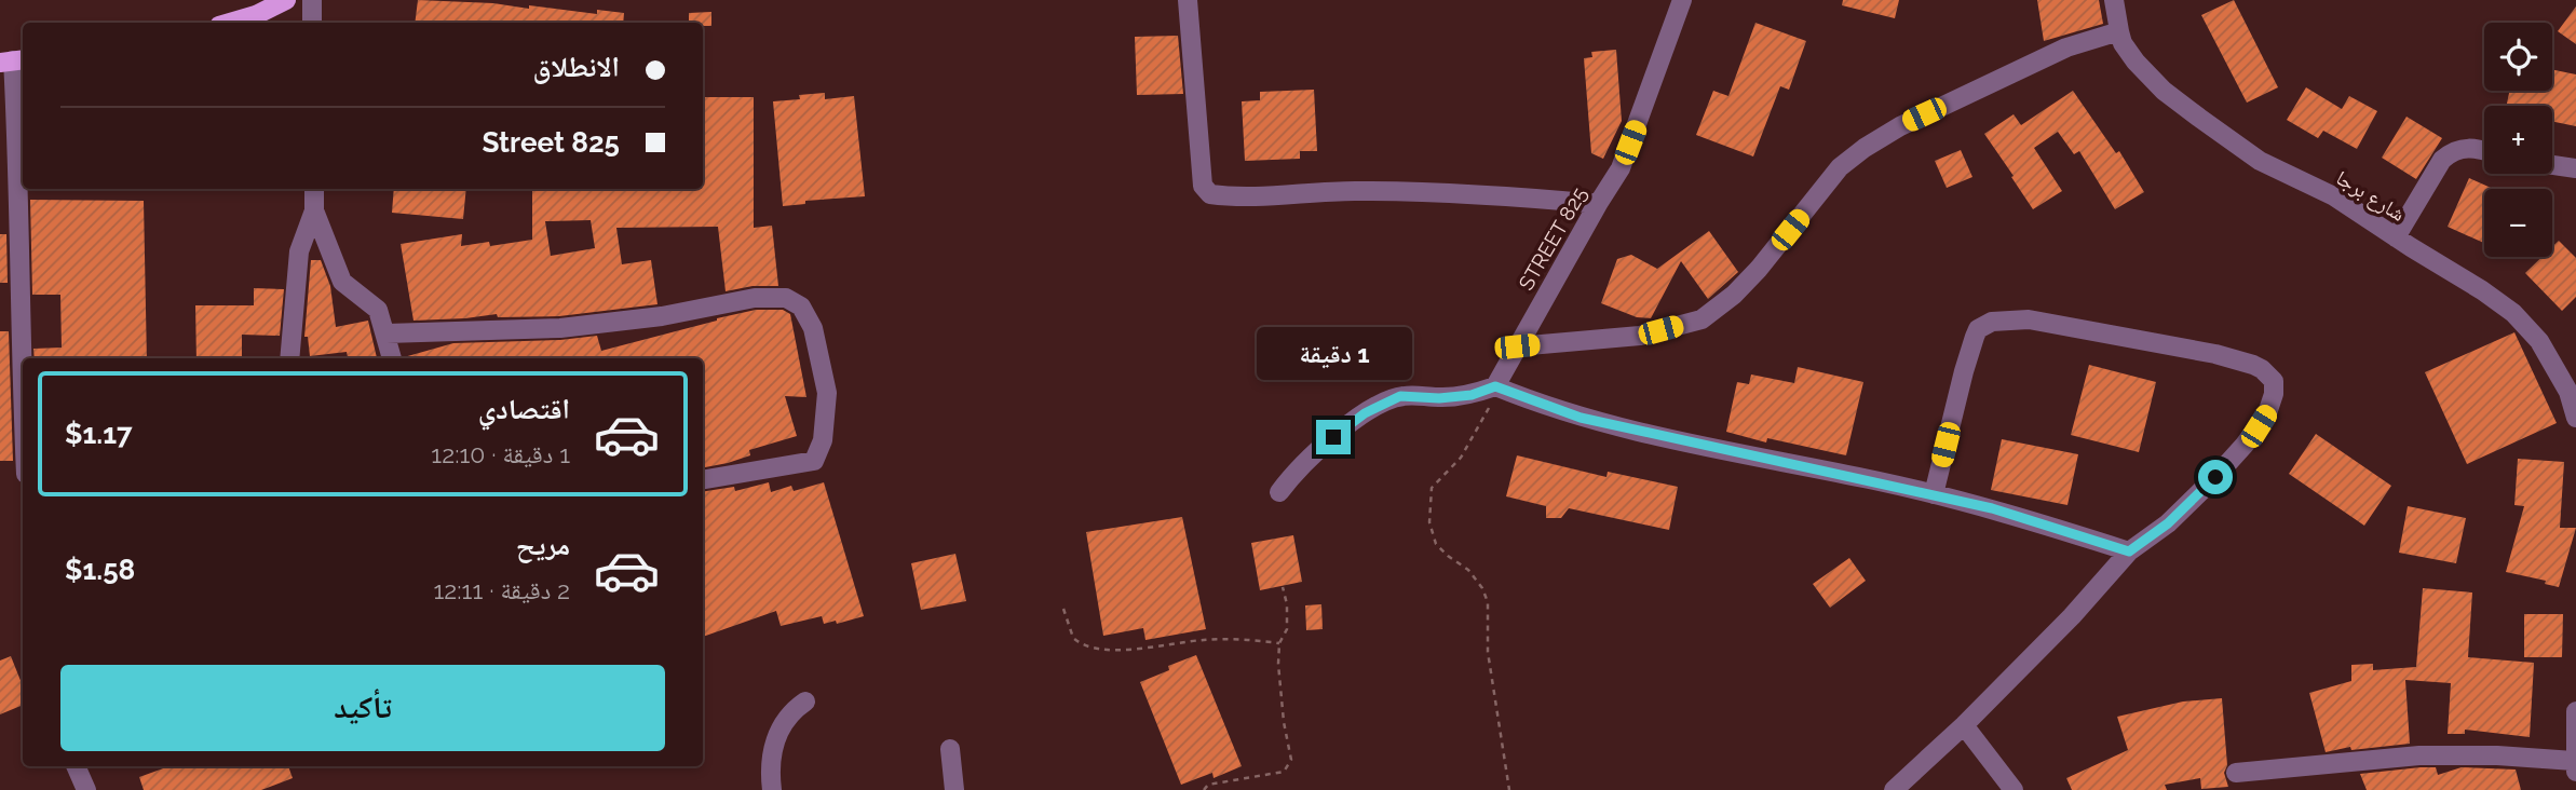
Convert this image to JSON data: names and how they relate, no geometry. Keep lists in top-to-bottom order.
{
  "streets": {
    "street": ["شارع برجا", "STREET 825"]
  },
  "page": {
    "map_buttons": ["+", "−"],
    "banner": ["الانطلاق", "Street 825"],
    "bubble": "1 دقيقة",
    "list": [
      {
        "name": "اقتصادي",
        "note": "1 دقيقة · 12:10",
        "value": "$1.17"
      },
      {
        "name": "مريح",
        "note": "2 دقيقة · 12:11",
        "value": "$1.58"
      }
    ],
    "buttons": "تأكيد"
  }
}
